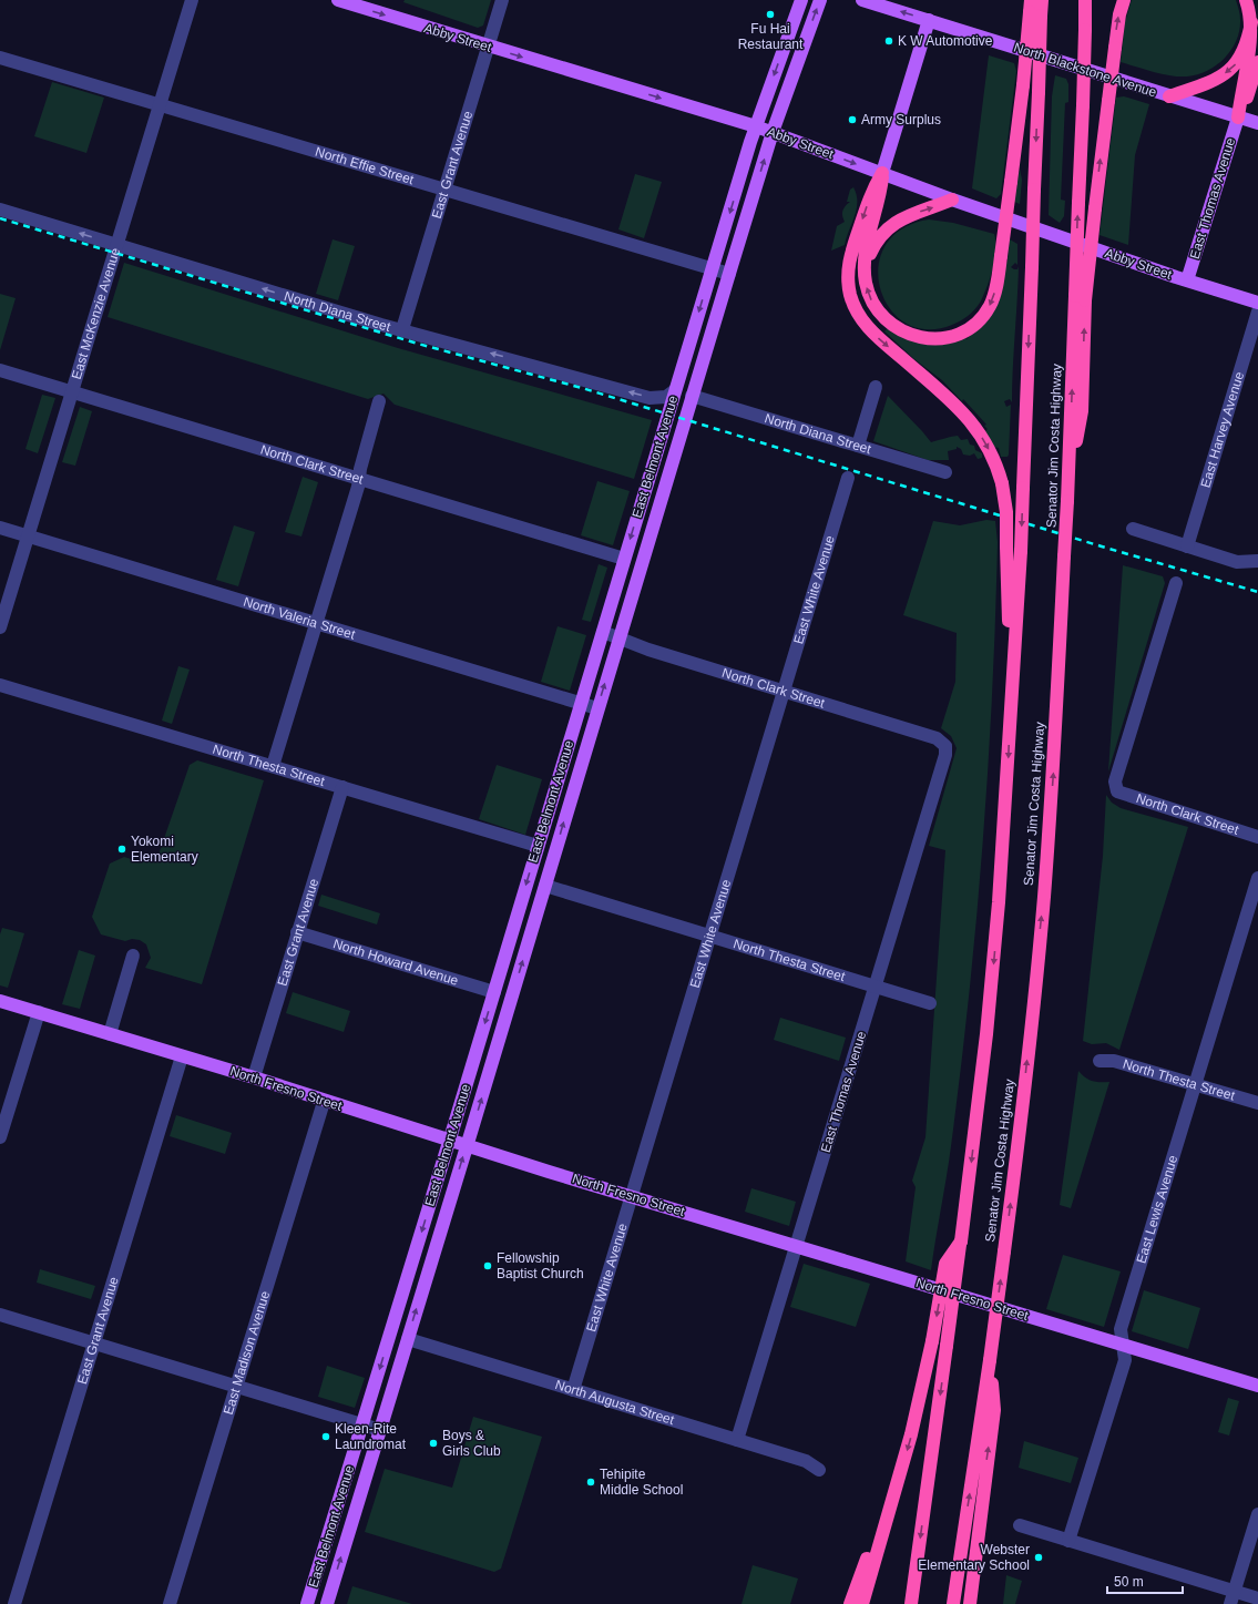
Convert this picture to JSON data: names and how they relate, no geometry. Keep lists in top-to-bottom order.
{
  "streets": {
    "highway": ["Senator Jim Costa Highway"],
    "main road": [
      "Abby Street",
      "North Blackstone Avenue",
      "East Thomas Avenue",
      "East Belmont Avenue",
      "North Fresno Street"
    ],
    "street": [
      "North Effie Street",
      "East Grant Avenue",
      "North Diana Street",
      "East McKenzie Avenue",
      "East Harvey Avenue",
      "North Clark Street",
      "East White Avenue",
      "North Valeria Street",
      "North Thesta Street",
      "North Howard Avenue",
      "East Lewis Avenue",
      "East Madison Avenue",
      "North Augusta Street"
    ]
  },
  "crossings": [
    ["Abby Street", "East Grant Avenue"],
    ["Abby Street", "East Thomas Avenue"],
    ["Abby Street", "East Belmont Avenue"],
    ["North Blackstone Avenue", "East Thomas Avenue"],
    ["North Effie Street", "East Grant Avenue"],
    ["North Effie Street", "East McKenzie Avenue"],
    ["North Effie Street", "East Belmont Avenue"],
    ["East Grant Avenue", "North Diana Street"],
    ["East Grant Avenue", "North Thesta Street"],
    ["East Grant Avenue", "North Howard Avenue"],
    ["East Grant Avenue", "North Fresno Street"],
    ["East Thomas Avenue", "North Clark Street"],
    ["East Thomas Avenue", "North Thesta Street"],
    ["East Thomas Avenue", "North Fresno Street"],
    ["East Thomas Avenue", "North Augusta Street"],
    ["North Diana Street", "East McKenzie Avenue"],
    ["North Diana Street", "East Belmont Avenue"],
    ["East McKenzie Avenue", "North Clark Street"],
    ["East McKenzie Avenue", "North Valeria Street"],
    ["East Belmont Avenue", "North Clark Street"],
    ["East Belmont Avenue", "North Valeria Street"],
    ["East Belmont Avenue", "North Thesta Street"],
    ["East Belmont Avenue", "North Howard Avenue"],
    ["East Belmont Avenue", "North Fresno Street"],
    ["East Belmont Avenue", "North Augusta Street"],
    ["North Clark Street", "East White Avenue"],
    ["East White Avenue", "North Thesta Street"],
    ["East White Avenue", "North Fresno Street"],
    ["East White Avenue", "North Augusta Street"],
    ["North Thesta Street", "East Lewis Avenue"],
    ["North Fresno Street", "East Lewis Avenue"],
    ["North Fresno Street", "East Madison Avenue"]
  ],
  "one_way": ["Abby Street", "North Diana Street"],
  "places": [
    "Fu Hai Restaurant",
    "K W Automotive",
    "Army Surplus",
    "Yokomi Elementary",
    "Fellowship Baptist Church",
    "Kleen-Rite Laundromat",
    "Boys & Girls Club",
    "Tehipite Middle School",
    "Webster Elementary School"
  ],
  "scale_bar": "50 m"
}
